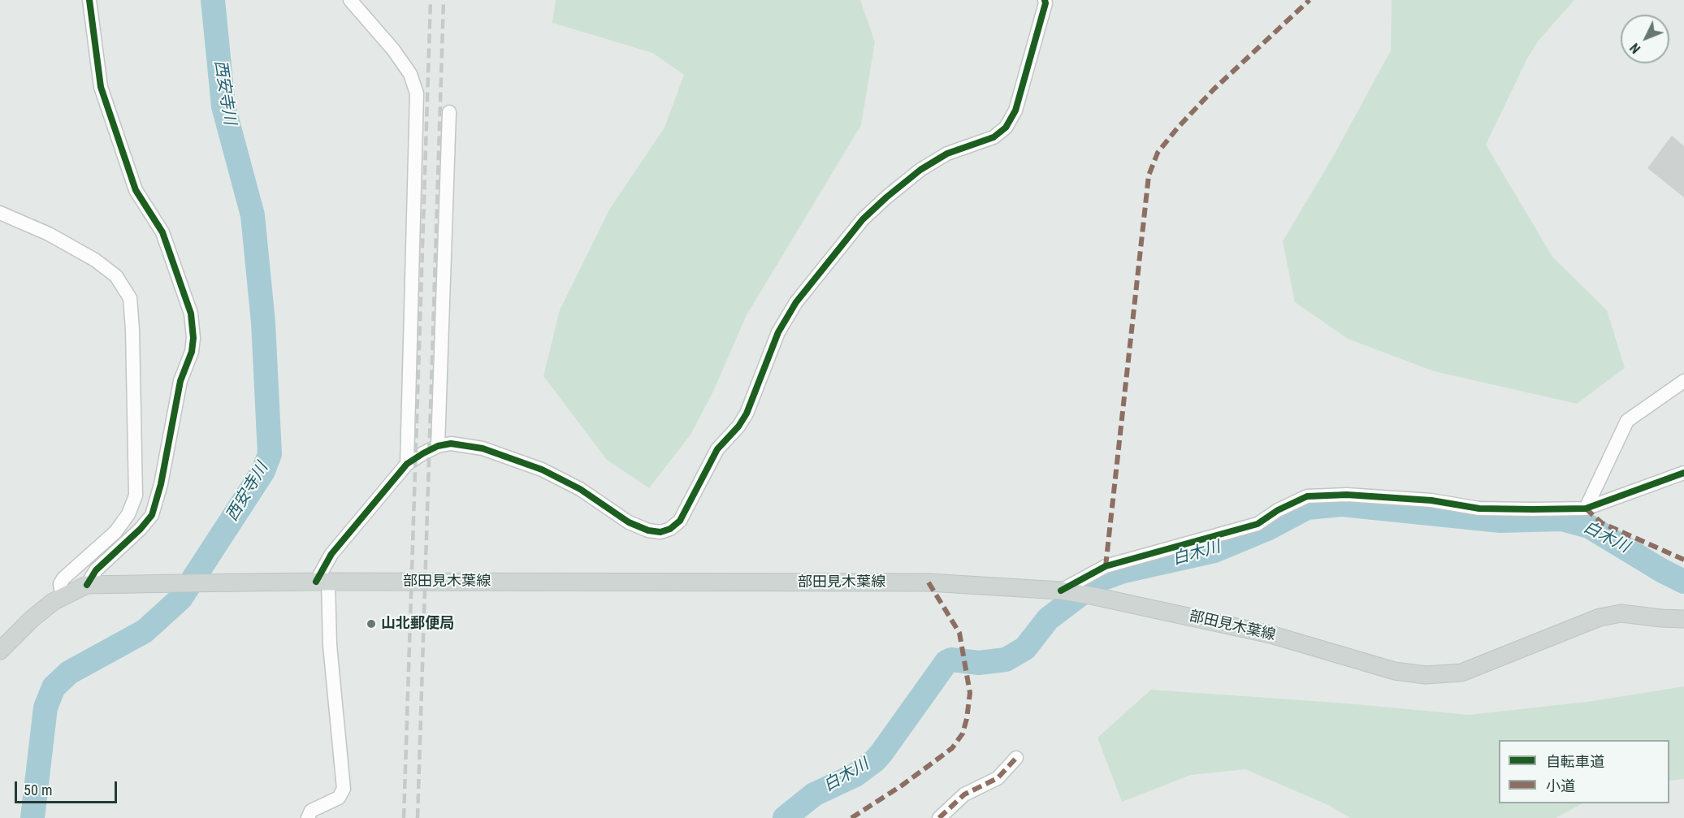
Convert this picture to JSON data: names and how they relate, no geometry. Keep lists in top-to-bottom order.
{
  "streets": {
    "main road": ["部田見木葉線"]
  },
  "water": ["西安寺川", "白木川"],
  "places": ["山北郵便局"],
  "legend": ["自転車道", "小道"],
  "scale_bar": "50 m",
  "north": "bottom left"
}
